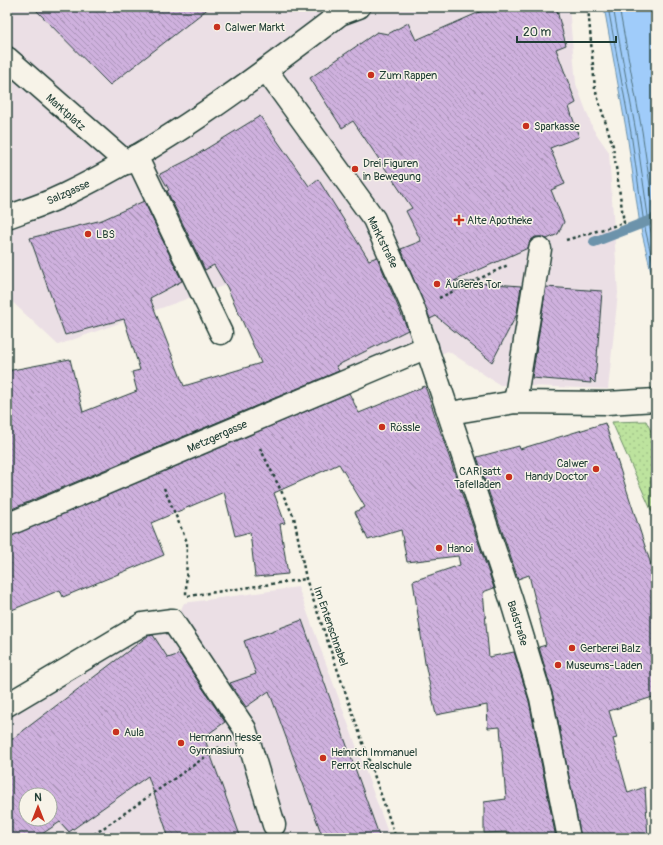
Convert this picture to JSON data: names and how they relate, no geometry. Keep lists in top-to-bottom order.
{
  "streets": {
    "street": [
      "Marktplatz",
      "Salzgasse",
      "Marktstraße",
      "Metzgergasse",
      "Badstraße"
    ],
    "path": ["Im Entenschnabel"]
  },
  "crossings": [
    ["Marktplatz", "Salzgasse"],
    ["Marktstraße", "Metzgergasse"],
    ["Marktstraße", "Badstraße"],
    ["Metzgergasse", "Im Entenschnabel"]
  ],
  "places": {
    "other": [
      "Calwer Markt",
      "Zum Rappen",
      "Sparkasse",
      "Drei Figuren in Bewegung",
      "LBS",
      "Äußeres Tor",
      "Rössle",
      "Calwer Handy Doctor",
      "CARIsatt Tafelladen",
      "Hanoi",
      "Gerberei Balz",
      "Museums-Laden",
      "Aula",
      "Hermann Hesse Gymnasium",
      "Heinrich Immanuel Perrot Realschule"
    ],
    "health": ["Alte Apotheke"]
  },
  "scale_bar": "20 m",
  "north": "top"
}
